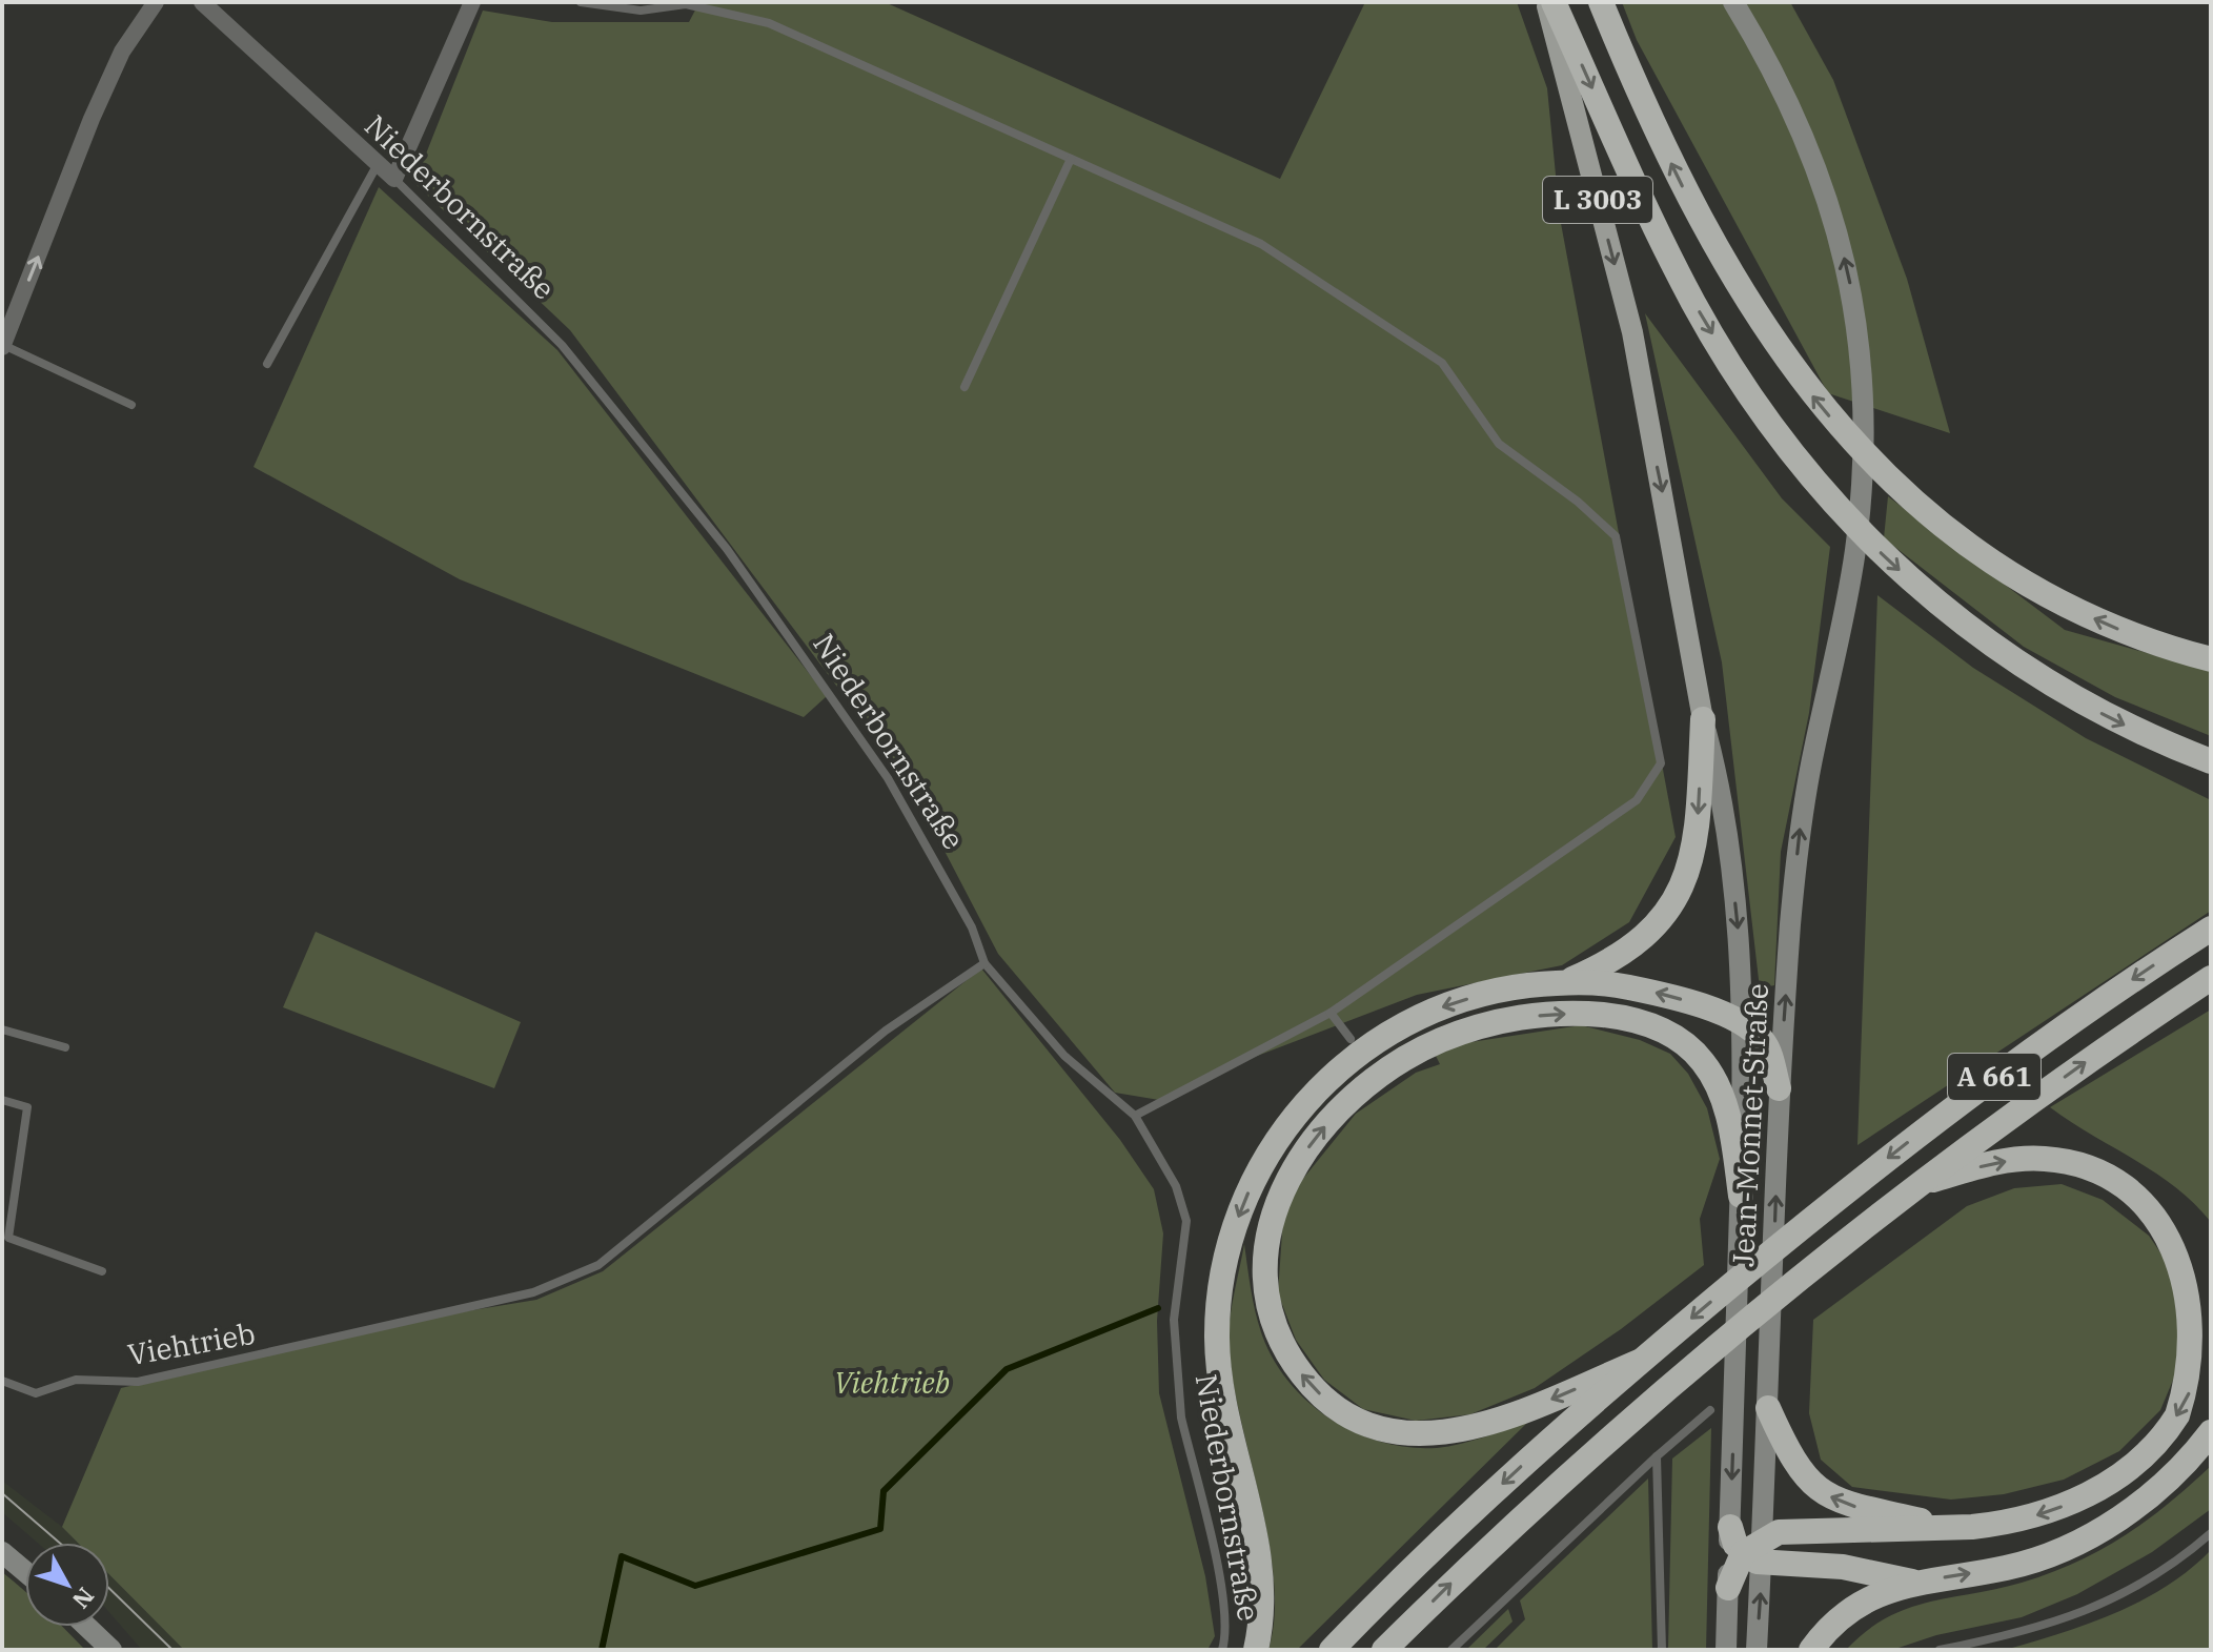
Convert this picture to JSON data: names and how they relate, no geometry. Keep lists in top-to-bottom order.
{
  "streets": {
    "highway": ["A 661"],
    "main road": ["L 3003", "Jean-Monnet-Straße"],
    "street": ["Niederbornstraße"],
    "lane": ["Viehtrieb"]
  },
  "crossings": [
    ["L 3003", "Jean-Monnet-Straße"],
    ["Niederbornstraße", "Viehtrieb"]
  ],
  "parks": ["Viehtrieb"],
  "north": "bottom right"
}
